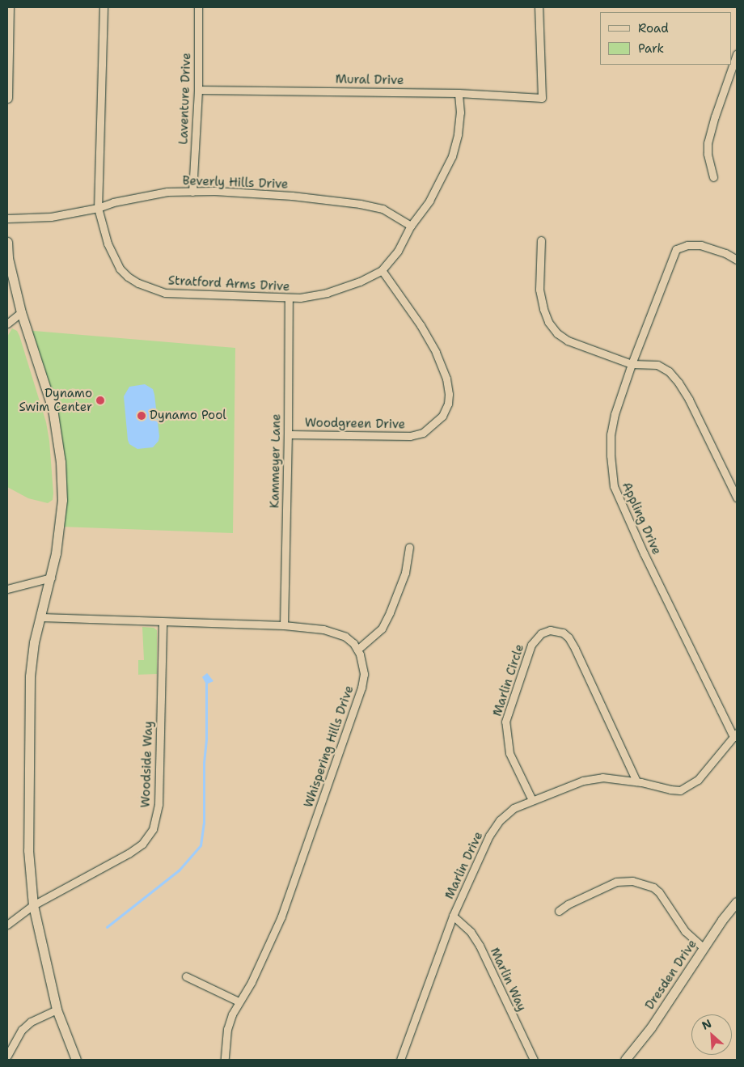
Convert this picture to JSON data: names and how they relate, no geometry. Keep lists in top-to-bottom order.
{
  "streets": {
    "street": [
      "Mural Drive",
      "Laventure Drive",
      "Beverly Hills Drive",
      "Stratford Arms Drive",
      "Woodgreen Drive",
      "Kammeyer Lane",
      "Appling Drive",
      "Marlin Circle",
      "Whispering Hills Drive",
      "Woodside Way",
      "Marlin Drive",
      "Dresden Drive",
      "Marlin Way"
    ]
  },
  "crossings": [
    ["Mural Drive", "Laventure Drive"],
    ["Mural Drive", "Stratford Arms Drive"],
    ["Laventure Drive", "Beverly Hills Drive"],
    ["Beverly Hills Drive", "Stratford Arms Drive"],
    ["Stratford Arms Drive", "Woodgreen Drive"],
    ["Stratford Arms Drive", "Kammeyer Lane"],
    ["Woodgreen Drive", "Kammeyer Lane"],
    ["Appling Drive", "Marlin Drive"],
    ["Marlin Circle", "Marlin Drive"],
    ["Marlin Drive", "Marlin Way"]
  ],
  "places": ["Dynamo Swim Center", "Dynamo Pool"],
  "legend": ["Road", "Park"],
  "north": "top left"
}
